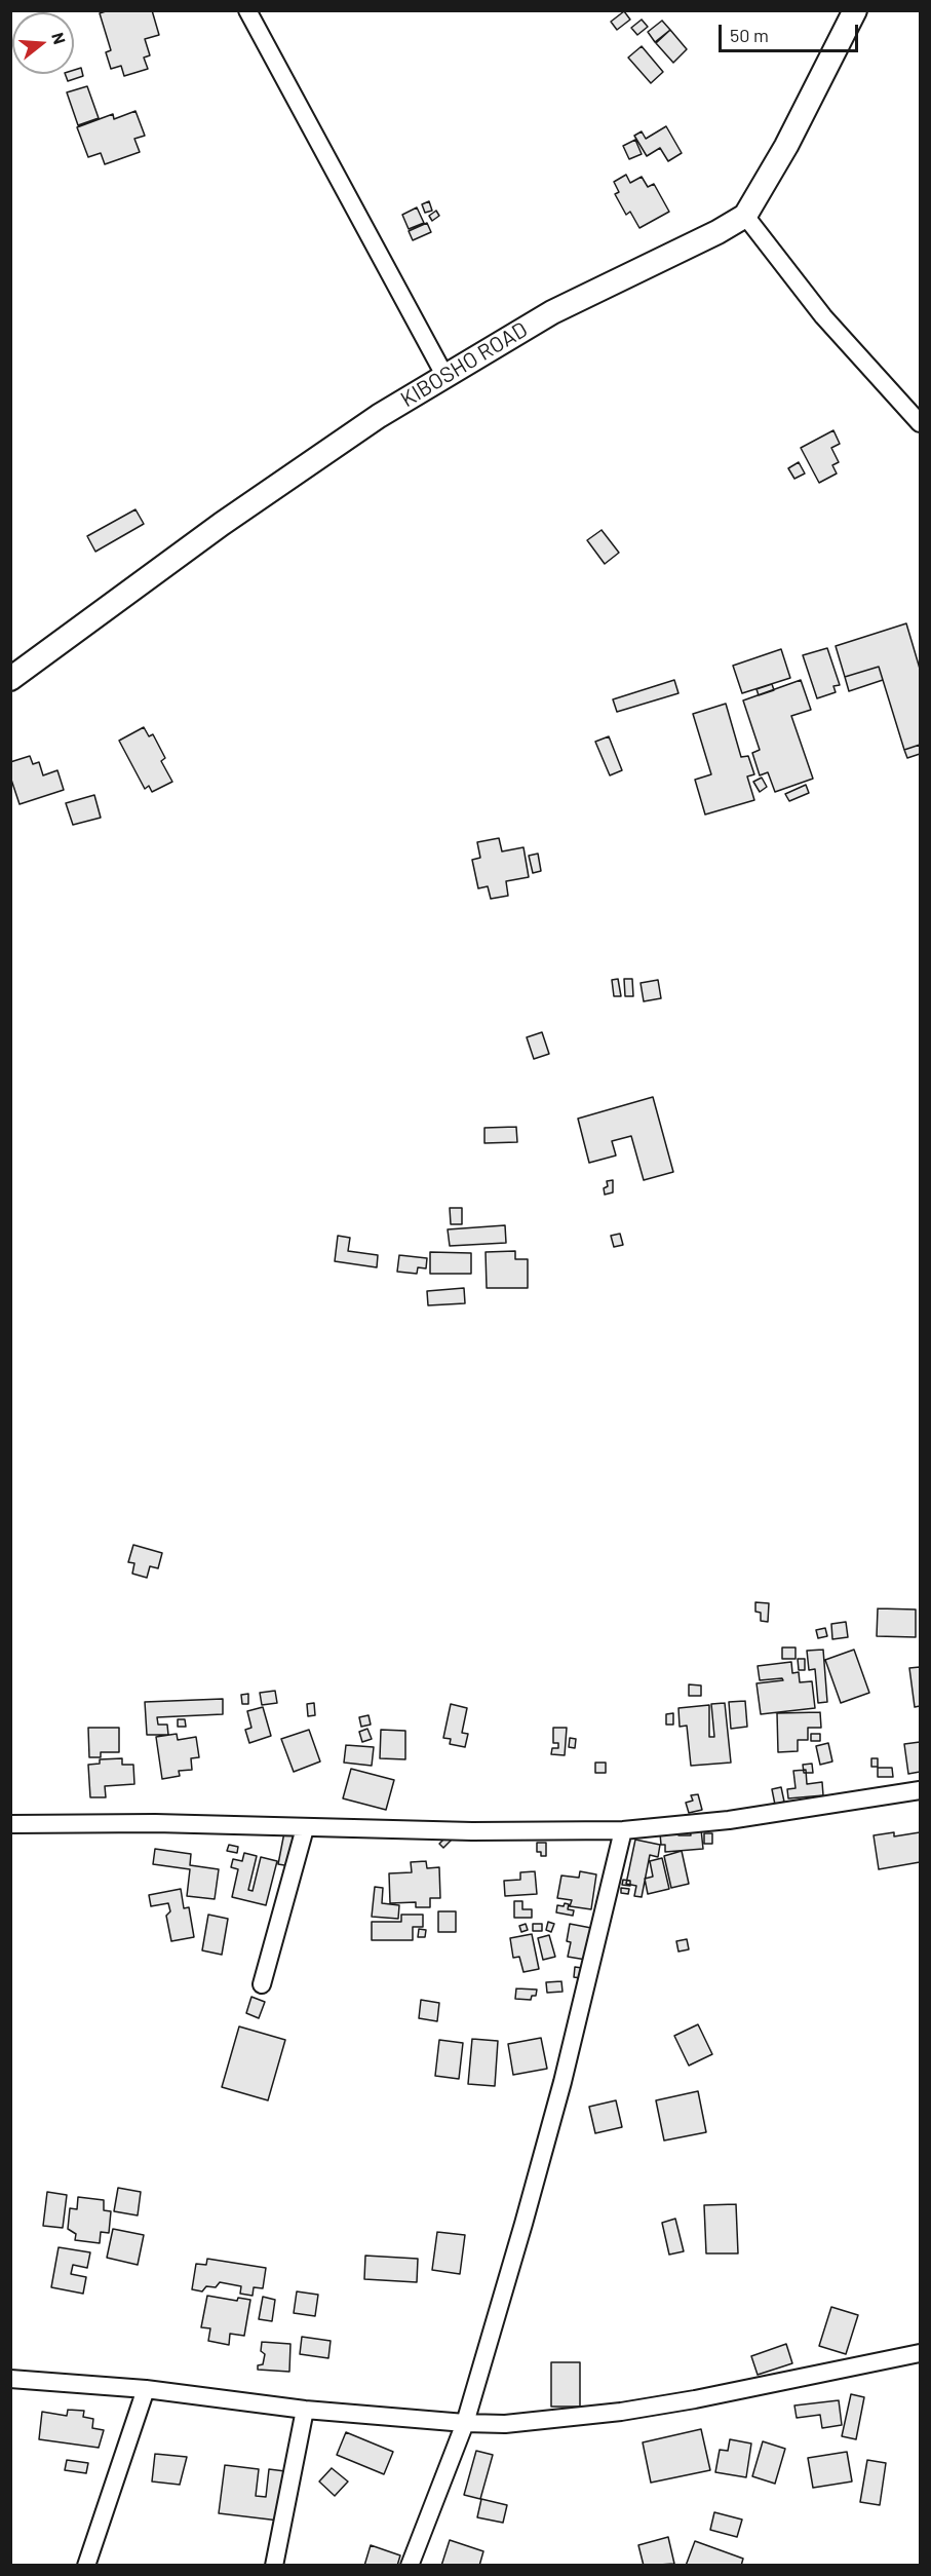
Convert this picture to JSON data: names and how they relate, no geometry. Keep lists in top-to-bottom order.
{
  "streets": {
    "main road": ["KIBOSHO ROAD"]
  },
  "scale_bar": "50 m",
  "north": "right"
}
